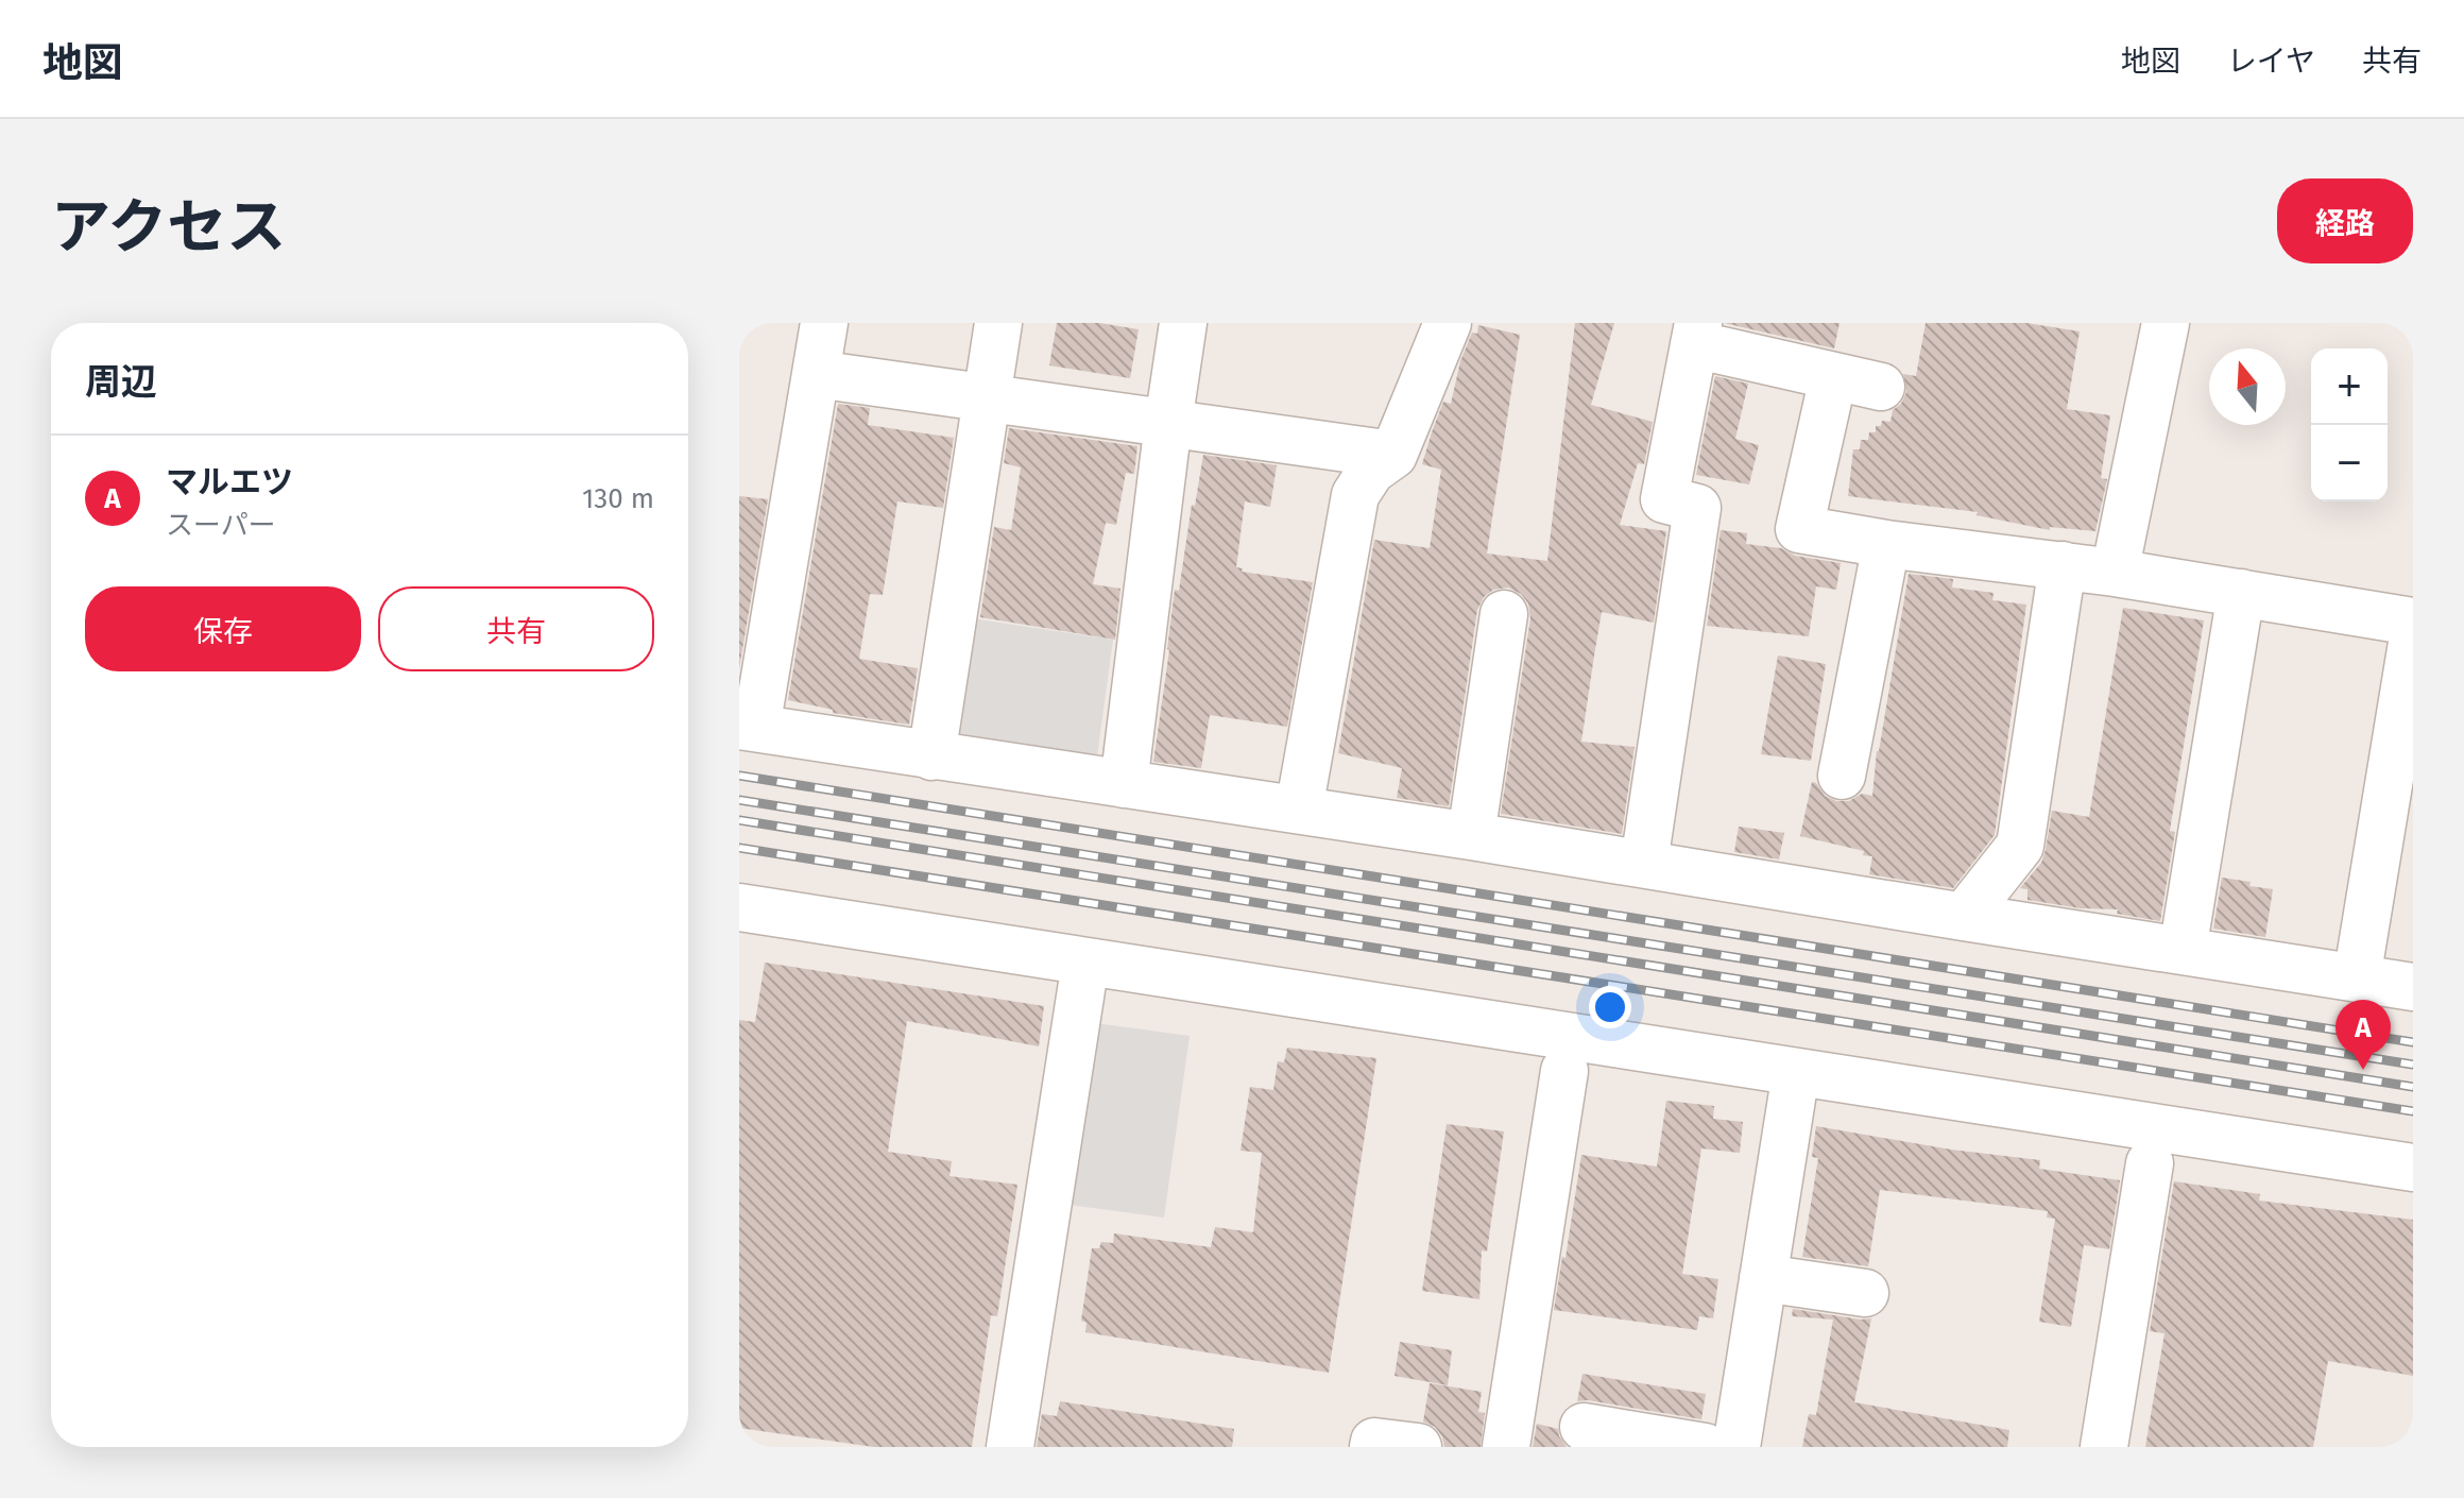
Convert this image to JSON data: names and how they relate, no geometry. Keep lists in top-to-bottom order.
{
  "north": "top",
  "page": {
    "header": "地図",
    "nav": ["地図", "レイヤ", "共有"],
    "title": "アクセス",
    "buttons": [
      "経路",
      ["保存", "共有"]
    ],
    "heading": "周辺",
    "map_buttons": ["+", "−"],
    "list": [
      {
        "mark": "A",
        "name": "マルエツ",
        "note": "スーパー",
        "value": "130 m"
      }
    ],
    "pins": "A"
  }
}
